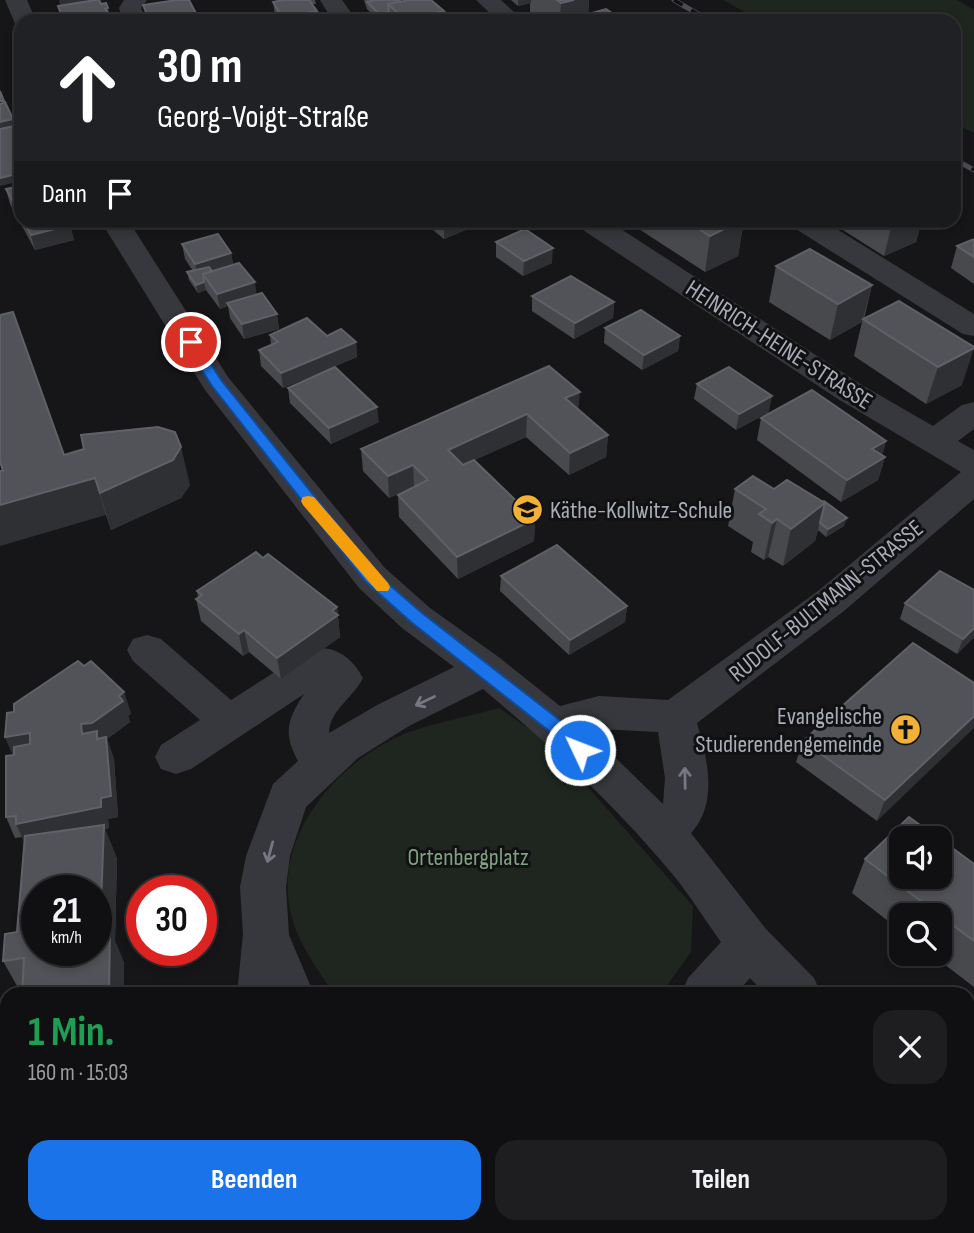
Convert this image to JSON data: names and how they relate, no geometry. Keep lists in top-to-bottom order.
{
  "streets": {
    "street": ["HEINRICH-HEINE-STRASSE", "RUDOLF-BULTMANN-STRASSE"]
  },
  "parks": ["Ortenbergplatz"],
  "places": {
    "school or university": ["Käthe-Kollwitz-Schule"],
    "church": ["Evangelische Studierendengemeinde"]
  },
  "page": {
    "turn": ["30 m", "Georg-Voigt-Straße"],
    "then": "Dann",
    "speed": "21 km/h",
    "limit": "30",
    "heading": ["1 Min.", "160 m · 15:03"],
    "buttons": ["Beenden", "Teilen"]
  }
}
